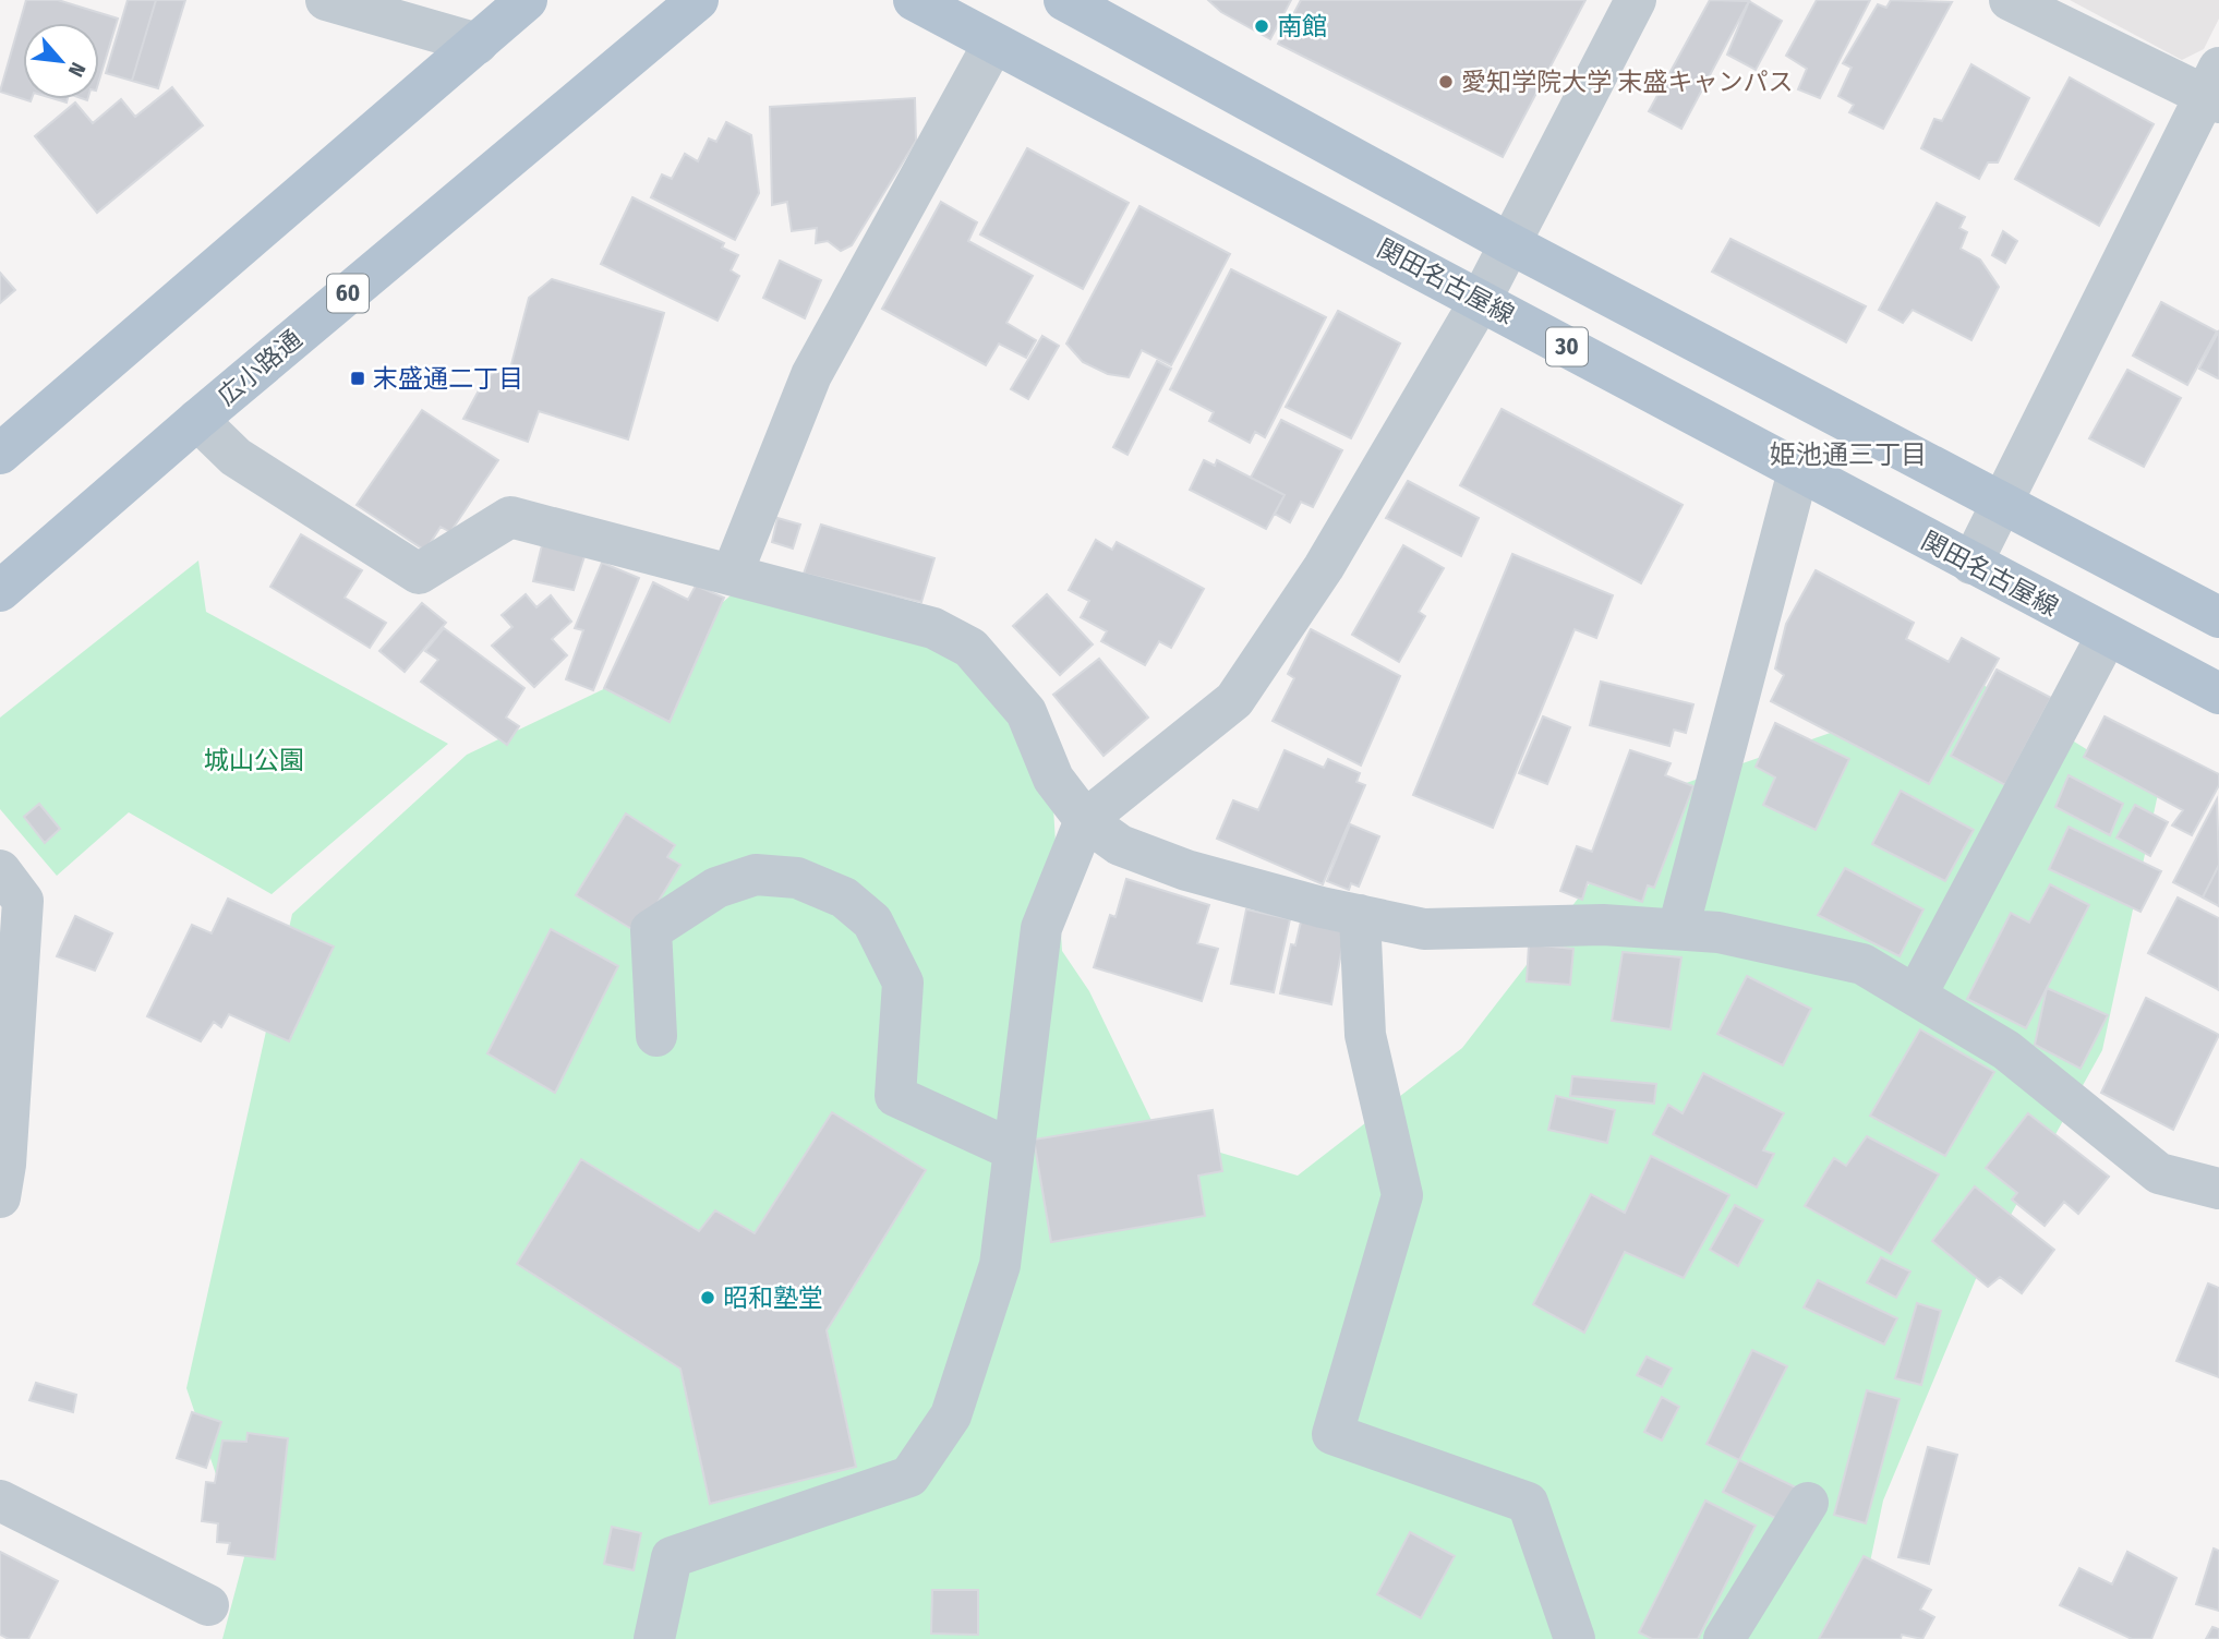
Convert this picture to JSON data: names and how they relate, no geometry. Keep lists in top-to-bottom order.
{
  "streets": {
    "main road": [
      "関田名古屋線",
      "60",
      "30",
      "広小路通"
    ]
  },
  "districts": ["姫池通三丁目"],
  "parks": ["城山公園"],
  "places": {
    "other": ["南館", "愛知学院大学 末盛キャンパス", "昭和塾堂"],
    "transit": ["末盛通二丁目"]
  },
  "north": "bottom right"
}
